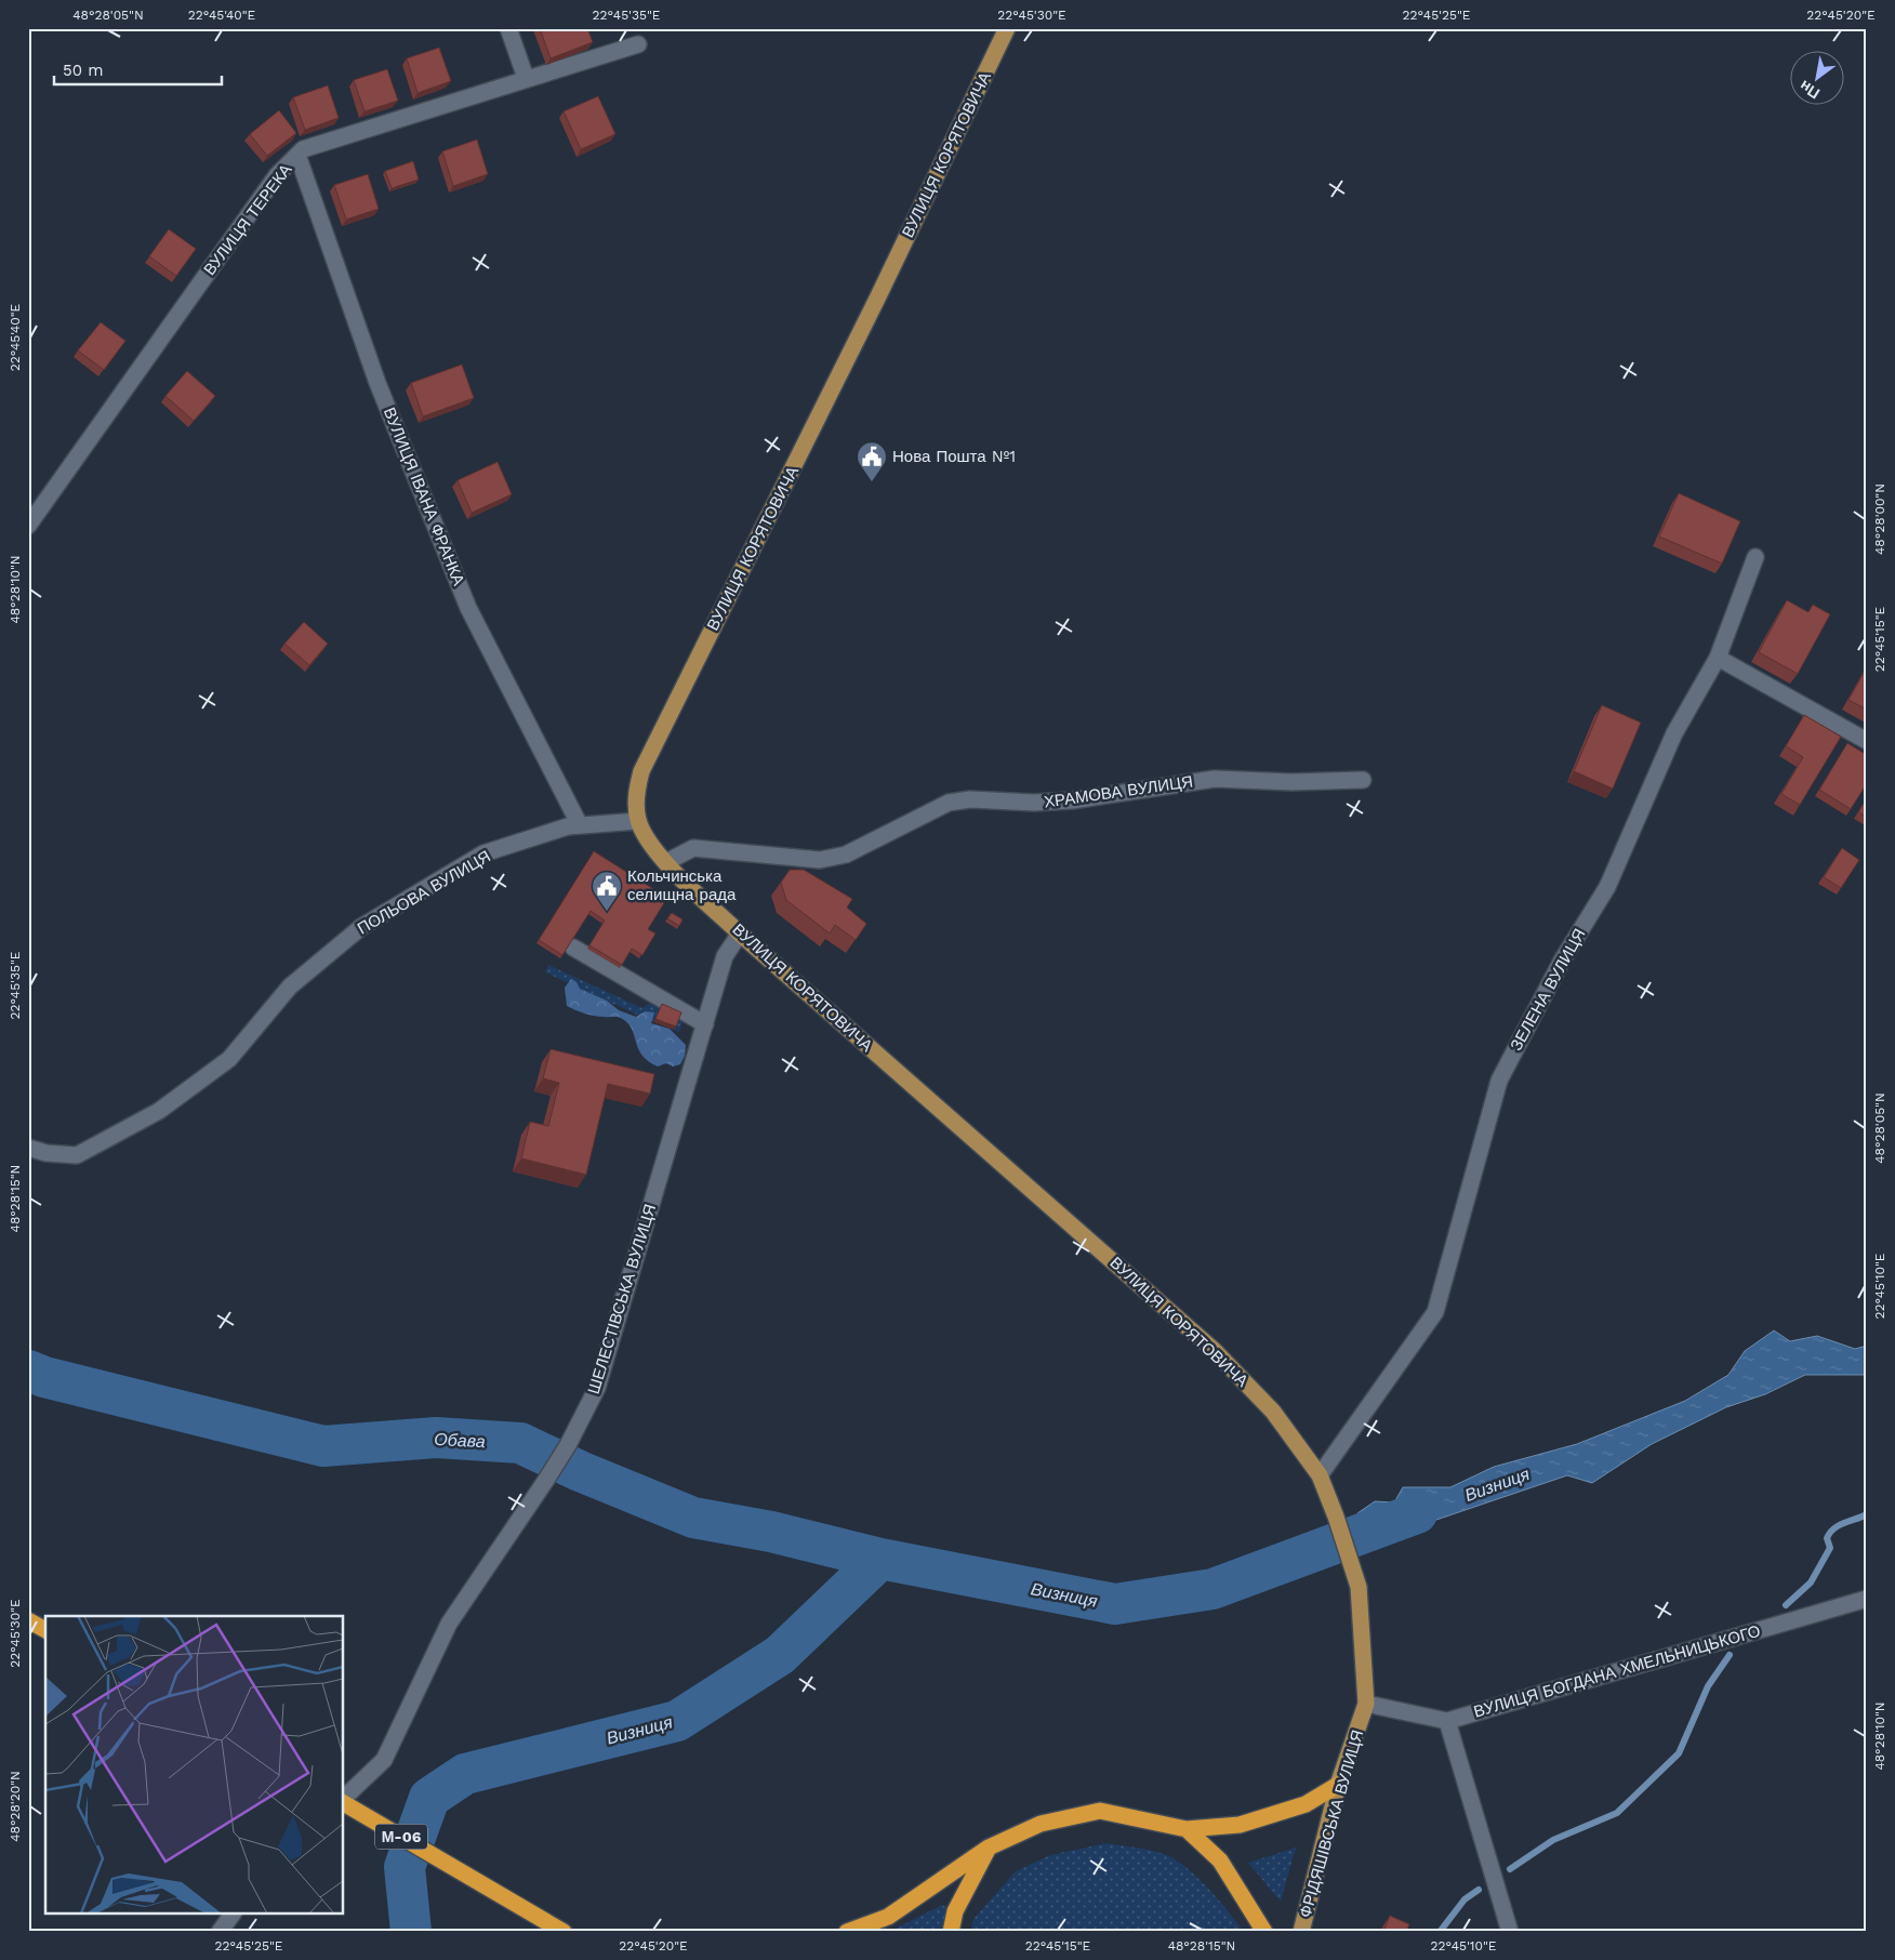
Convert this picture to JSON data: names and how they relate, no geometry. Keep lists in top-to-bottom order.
{
  "streets": {
    "highway": ["М-06"],
    "main road": ["ВУЛИЦЯ КОРЯТОВИЧА", "ФРІДЯШІВСЬКА ВУЛИЦЯ"],
    "street": [
      "ВУЛИЦЯ ТЕРЕКА",
      "ВУЛИЦЯ ІВАНА ФРАНКА",
      "ХРАМОВА ВУЛИЦЯ",
      "ПОЛЬОВА ВУЛИЦЯ",
      "ЗЕЛЕНА ВУЛИЦЯ",
      "ШЕЛЕСТІВСЬКА ВУЛИЦЯ",
      "ВУЛИЦЯ БОГДАНА ХМЕЛЬНИЦЬКОГО"
    ]
  },
  "crossings": [
    ["ВУЛИЦЯ КОРЯТОВИЧА", "ХРАМОВА ВУЛИЦЯ"],
    ["ВУЛИЦЯ КОРЯТОВИЧА", "ПОЛЬОВА ВУЛИЦЯ"],
    ["ВУЛИЦЯ КОРЯТОВИЧА", "ЗЕЛЕНА ВУЛИЦЯ"],
    ["ВУЛИЦЯ КОРЯТОВИЧА", "ШЕЛЕСТІВСЬКА ВУЛИЦЯ"],
    ["ВУЛИЦЯ КОРЯТОВИЧА", "ФРІДЯШІВСЬКА ВУЛИЦЯ"],
    ["ВУЛИЦЯ ТЕРЕКА", "ВУЛИЦЯ ІВАНА ФРАНКА"],
    ["ВУЛИЦЯ ІВАНА ФРАНКА", "ПОЛЬОВА ВУЛИЦЯ"],
    ["ВУЛИЦЯ БОГДАНА ХМЕЛЬНИЦЬКОГО", "ФРІДЯШІВСЬКА ВУЛИЦЯ"]
  ],
  "water": ["Обава", "Визниця"],
  "places": {
    "public building": ["Нова Пошта №1", "Кольчинська селищна рада"]
  },
  "scale_bar": "50 m",
  "north": "bottom left",
  "coordinates": [
    "48°28'05\"N",
    "22°45'40\"E",
    "22°45'35\"E",
    "22°45'30\"E",
    "22°45'25\"E",
    "22°45'20\"E",
    "48°28'00\"N",
    "48°28'10\"N",
    "22°45'15\"E",
    "48°28'15\"N",
    "22°45'10\"E",
    "48°28'20\"N"
  ]
}
